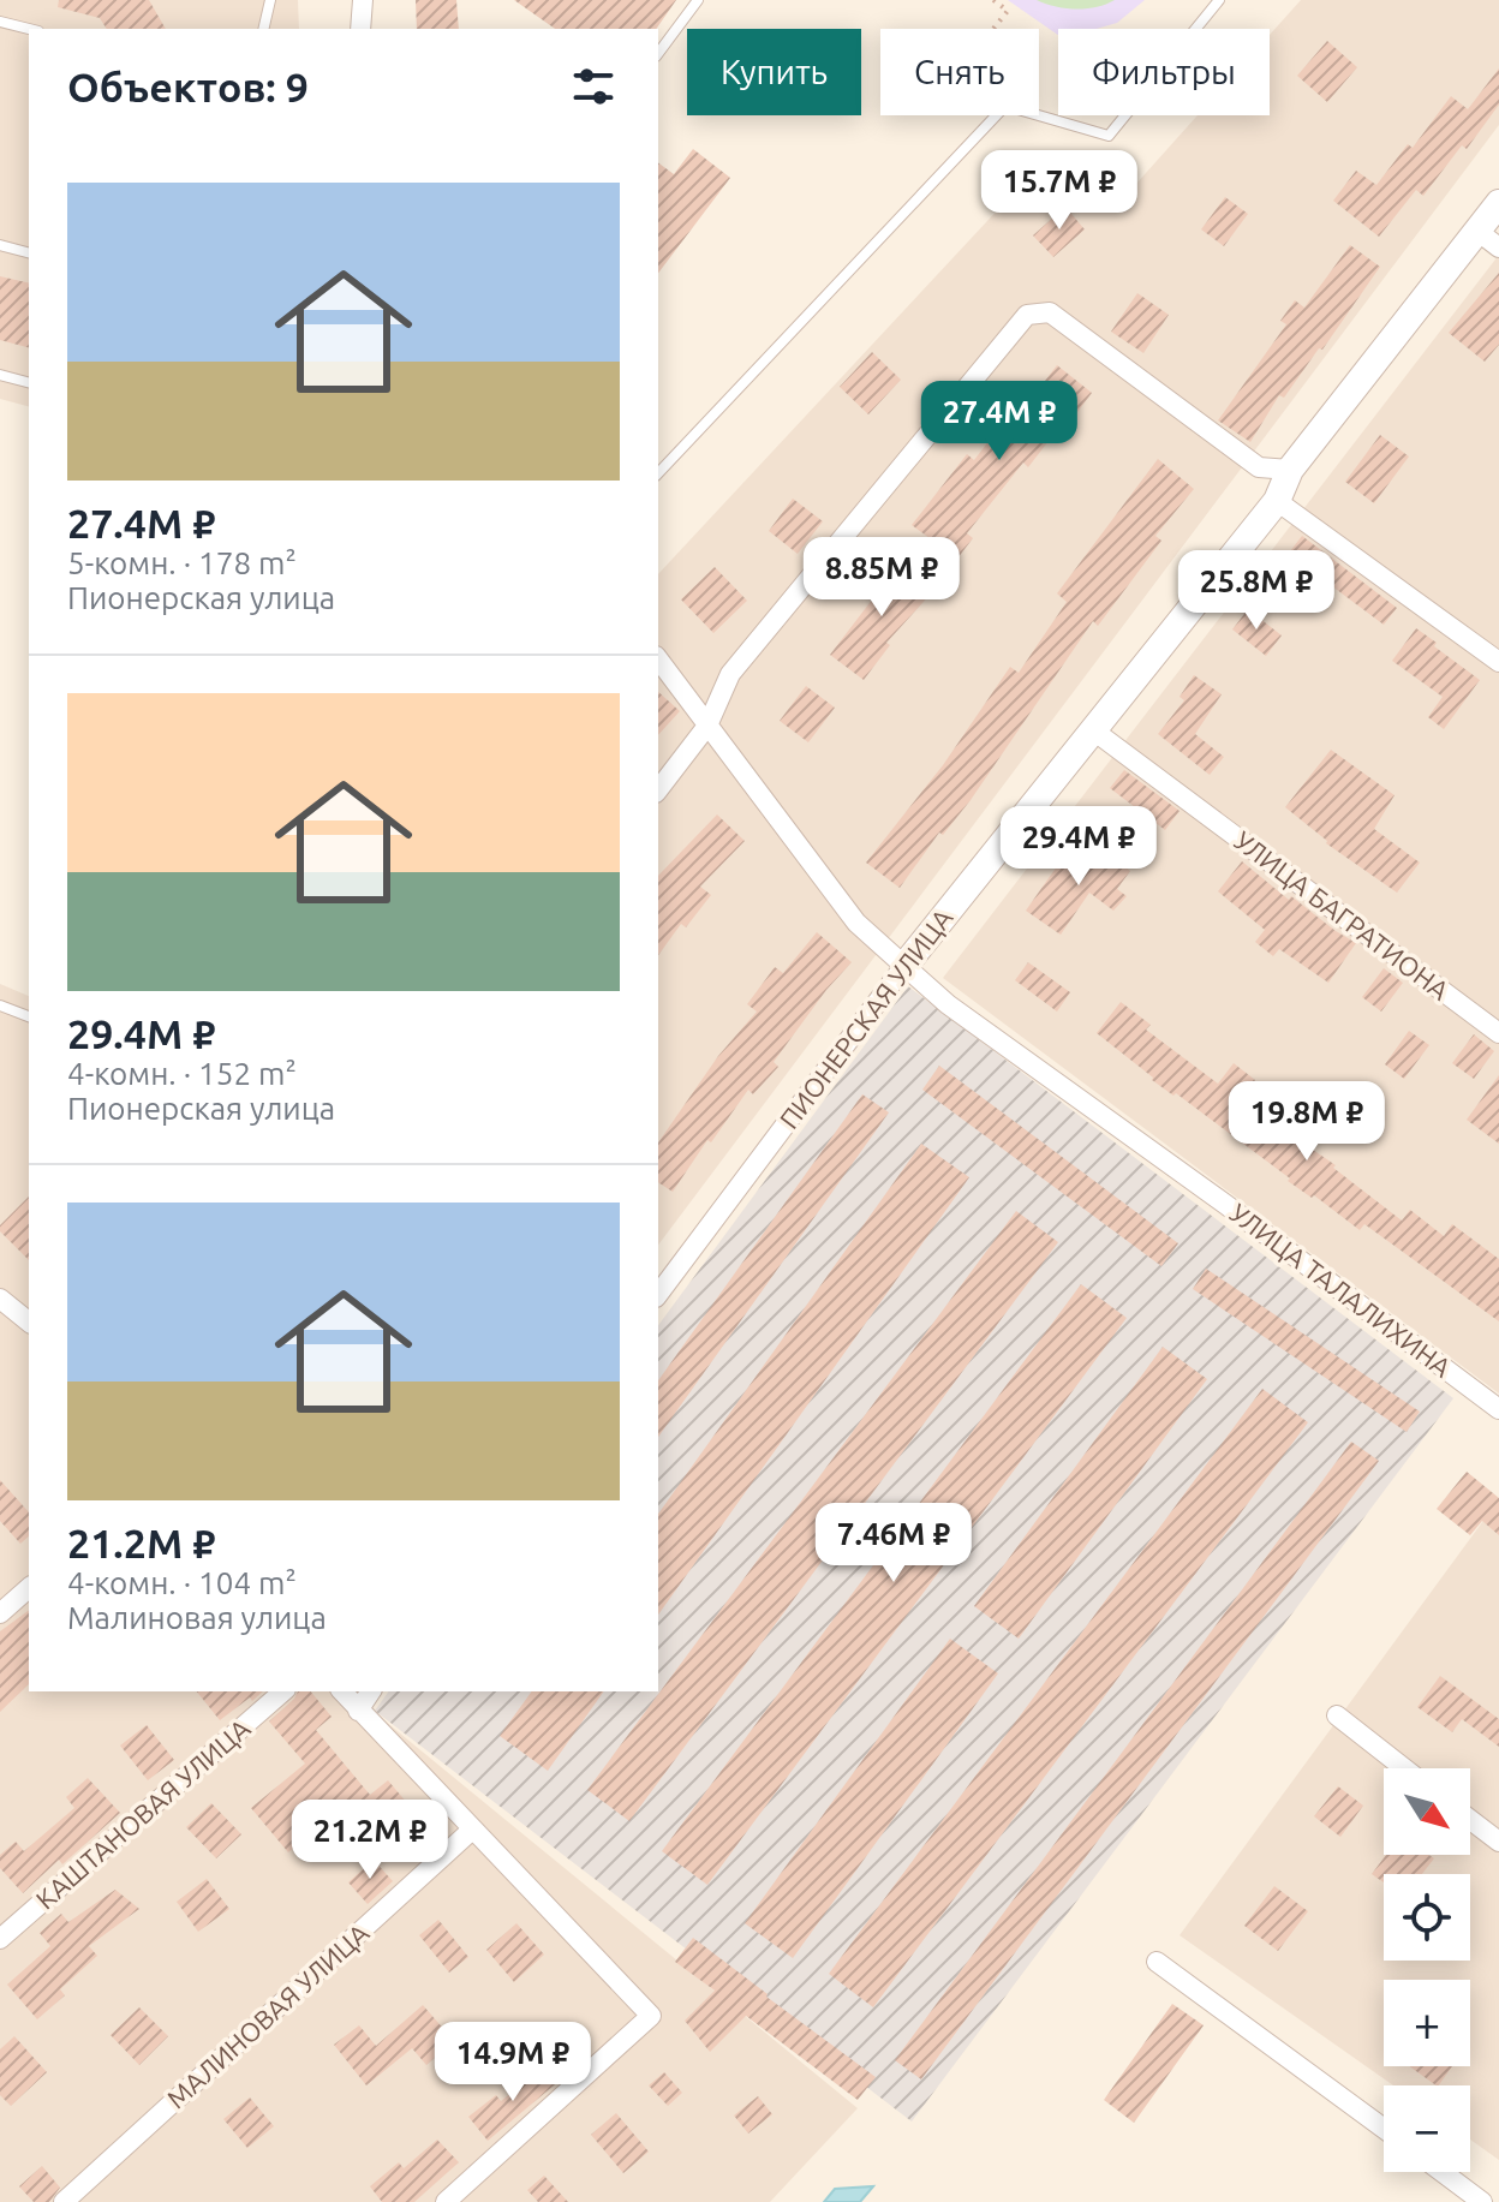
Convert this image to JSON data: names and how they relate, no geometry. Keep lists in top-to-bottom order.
{
  "streets": {
    "street": [
      "УЛИЦА БАГРАТИОНА",
      "ПИОНЕРСКАЯ УЛИЦА",
      "УЛИЦА ТАЛАЛИХИНА",
      "КАШТАНОВАЯ УЛИЦА",
      "МАЛИНОВАЯ УЛИЦА"
    ]
  },
  "crossings": [
    ["УЛИЦА БАГРАТИОНА", "ПИОНЕРСКАЯ УЛИЦА"],
    ["ПИОНЕРСКАЯ УЛИЦА", "УЛИЦА ТАЛАЛИХИНА"]
  ],
  "north": "bottom right",
  "page": {
    "chip": ["Купить", "Снять", "Фильтры"],
    "heading": "Объектов: 9",
    "list": [
      {
        "name": "27.4M ₽",
        "note": "5-комн. · 178 m² · Пионерская улица"
      },
      {
        "name": "29.4M ₽",
        "note": "4-комн. · 152 m² · Пионерская улица"
      },
      {
        "name": "21.2M ₽",
        "note": "4-комн. · 104 m² · Малиновая улица"
      }
    ],
    "price": [
      "15.7M ₽",
      "27.4M ₽",
      "8.85M ₽",
      "25.8M ₽",
      "29.4M ₽",
      "19.8M ₽",
      "7.46M ₽",
      "21.2M ₽",
      "14.9M ₽"
    ],
    "map_buttons": ["+", "−"]
  }
}
